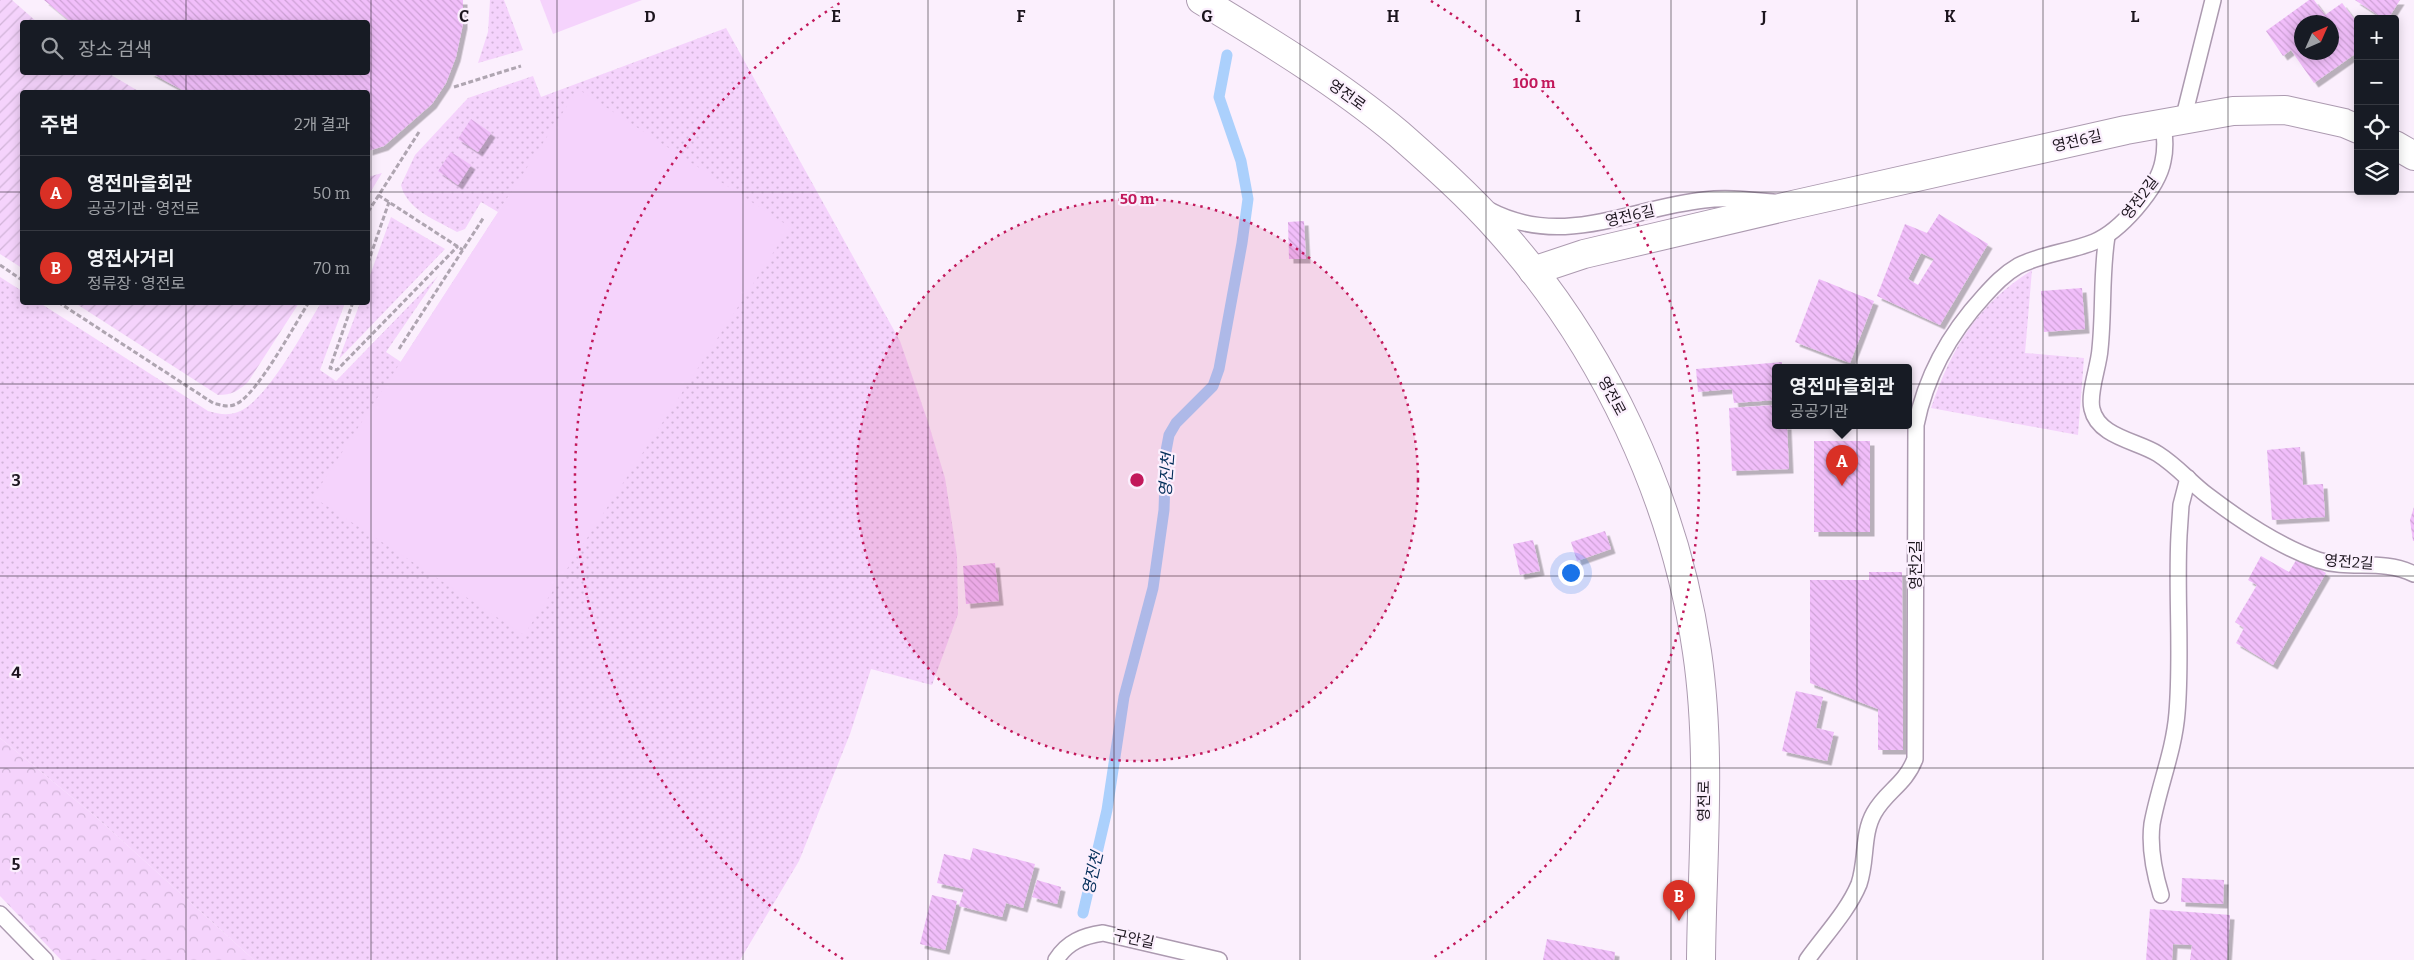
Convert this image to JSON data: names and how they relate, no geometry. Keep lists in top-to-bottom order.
{
  "streets": {
    "street": ["영전로", "영전6길"],
    "lane": ["영전2길", "구안길"]
  },
  "crossings": [
    ["영전로", "영전6길"],
    ["영전6길", "영전2길"]
  ],
  "water": ["영진천"],
  "north": "top right",
  "page": {
    "map_buttons": ["+", "−"],
    "search": "장소 검색",
    "heading": ["주변", "2개 결과"],
    "list": [
      {
        "mark": "A",
        "name": "영전마을회관",
        "note": "공공기관 · 영전로",
        "value": "50 m"
      },
      {
        "mark": "B",
        "name": "영전사거리",
        "note": "정류장 · 영전로",
        "value": "70 m"
      }
    ],
    "popup": ["영전마을회관", "공공기관"],
    "pins": ["A", "B"]
  },
  "grid": {
    "columns": [
      "C",
      "D",
      "E",
      "F",
      "G",
      "H",
      "I",
      "J",
      "K",
      "L"
    ],
    "rows": ["3", "4", "5"]
  },
  "rings": ["100 m", "50 m"]
}
